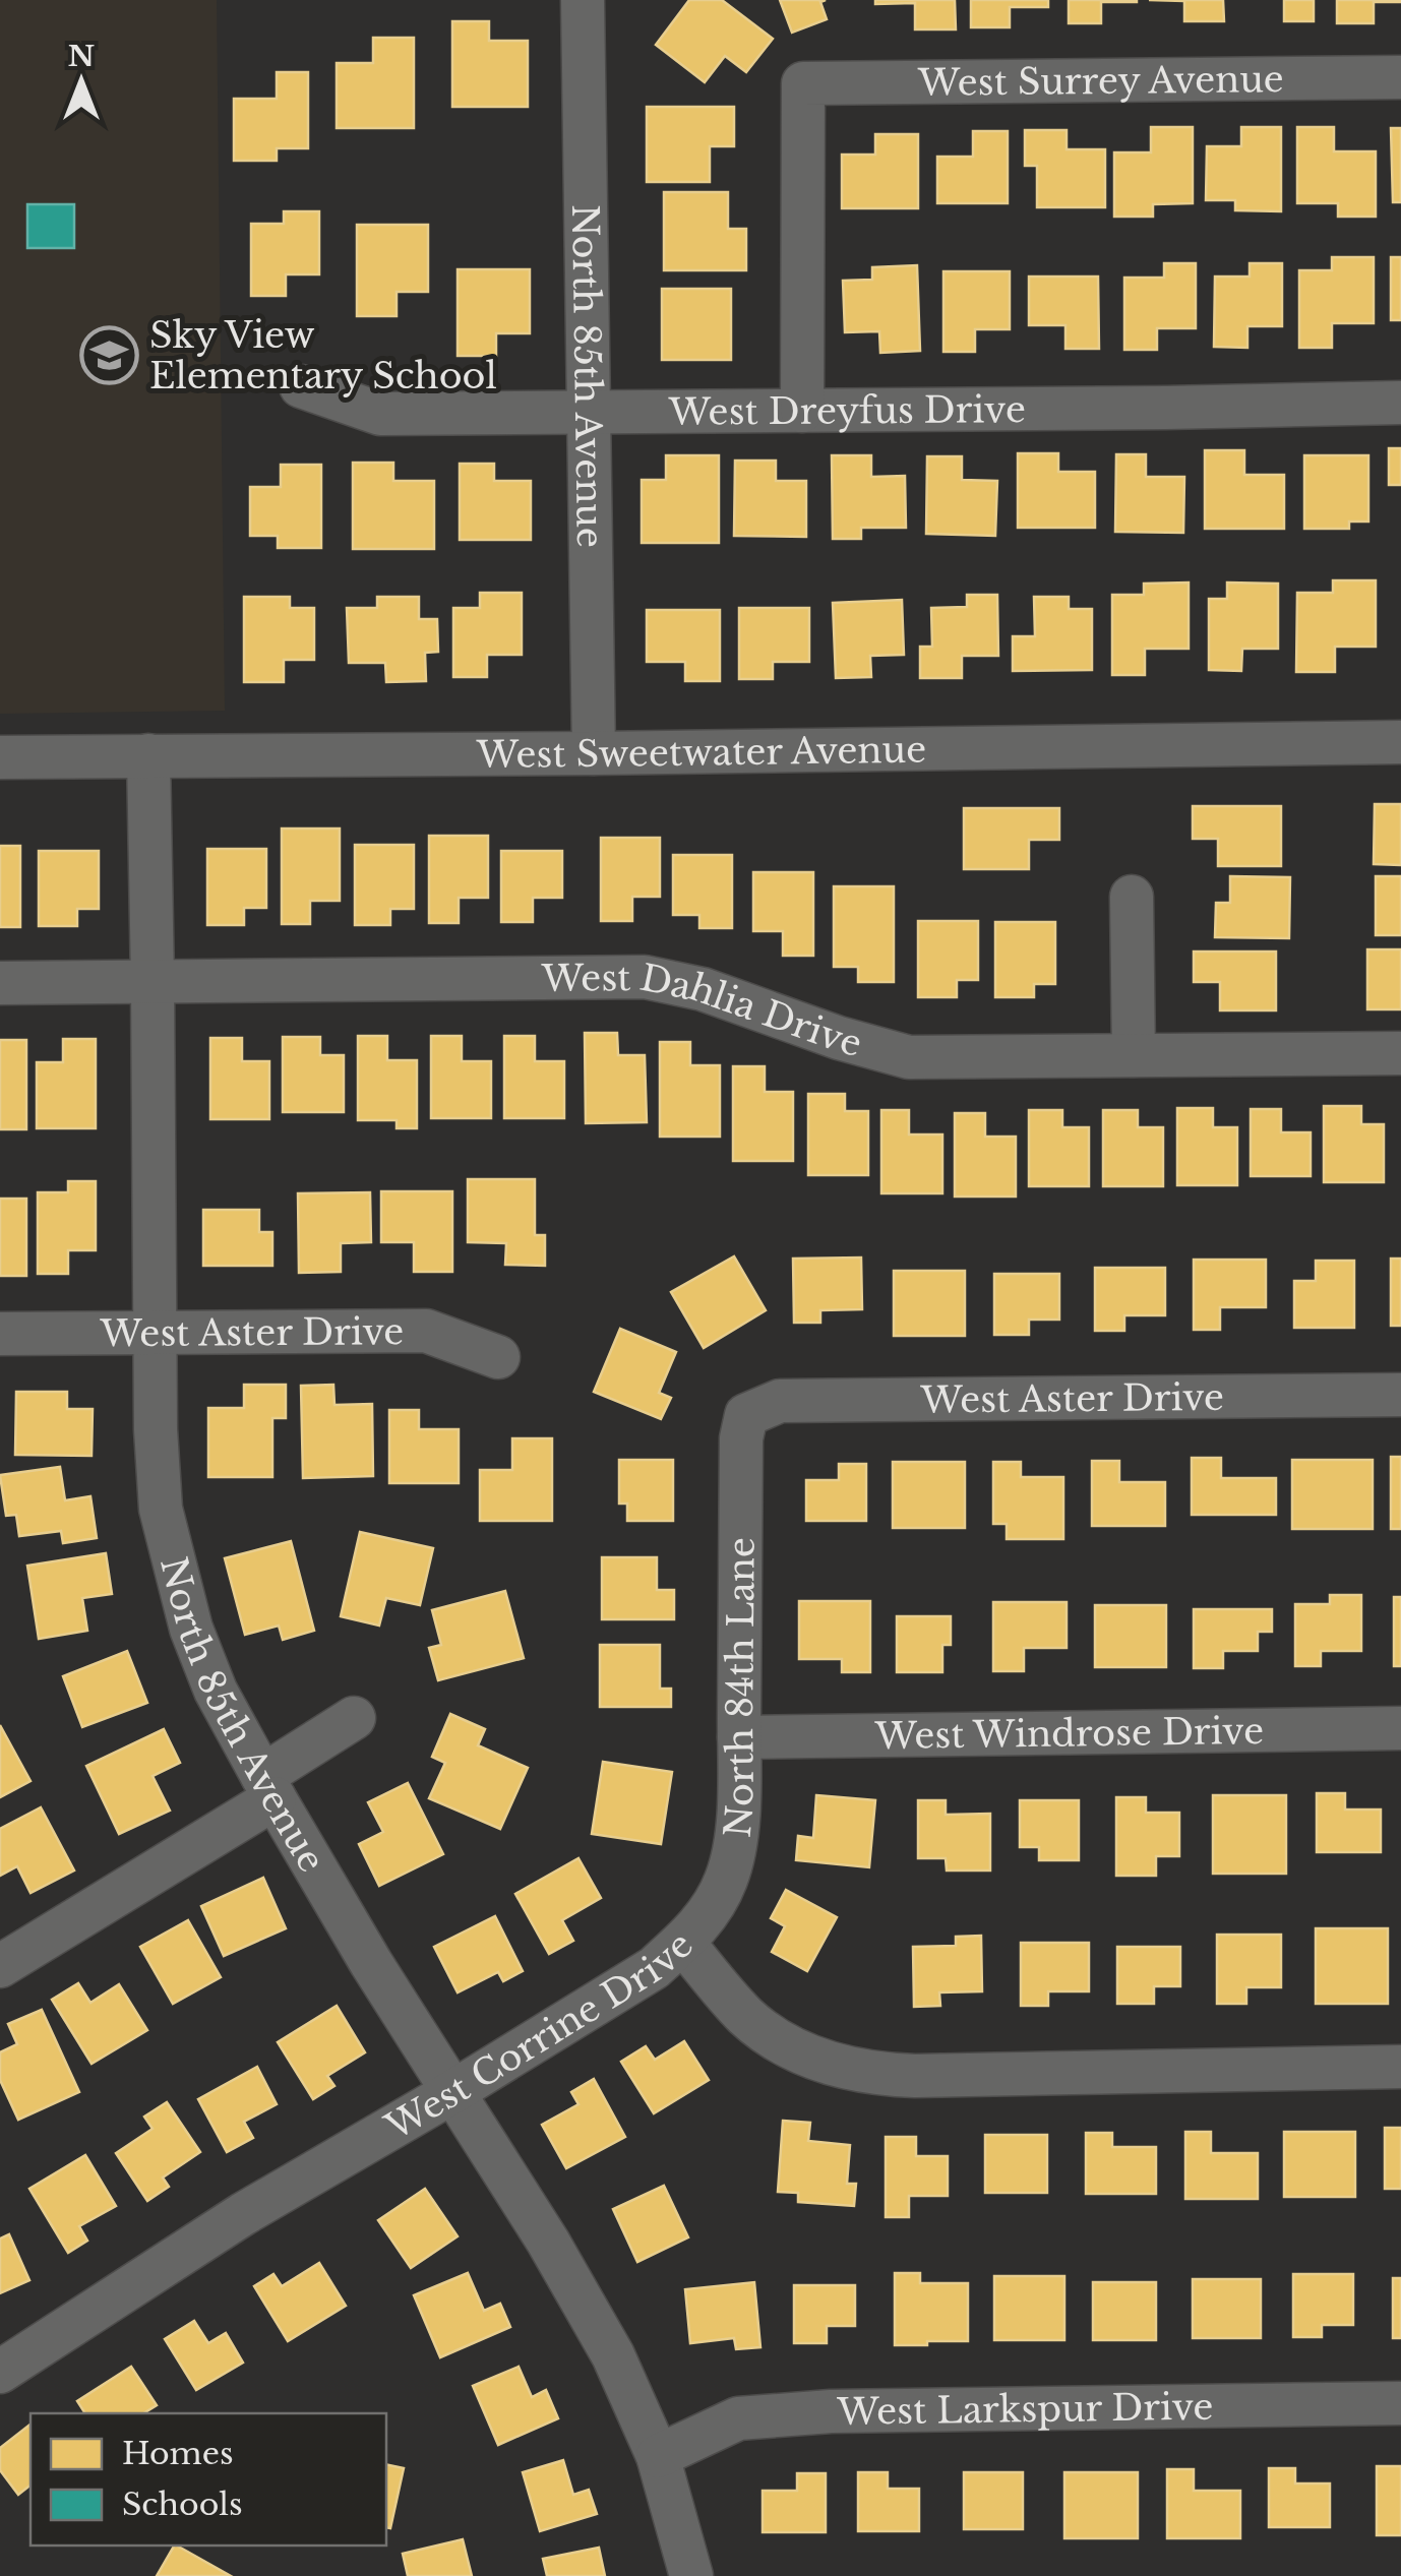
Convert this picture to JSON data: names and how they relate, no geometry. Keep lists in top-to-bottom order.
{
  "streets": {
    "street": [
      "West Surrey Avenue",
      "North 85th Avenue",
      "West Dreyfus Drive",
      "West Sweetwater Avenue",
      "West Dahlia Drive",
      "West Aster Drive",
      "North 84th Lane",
      "West Windrose Drive",
      "West Corrine Drive",
      "West Larkspur Drive"
    ]
  },
  "crossings": [
    ["West Surrey Avenue", "West Dreyfus Drive"],
    ["North 85th Avenue", "West Dreyfus Drive"],
    ["North 85th Avenue", "West Sweetwater Avenue"],
    ["North 85th Avenue", "West Dahlia Drive"],
    ["North 85th Avenue", "West Aster Drive"],
    ["North 85th Avenue", "West Corrine Drive"],
    ["North 85th Avenue", "West Larkspur Drive"],
    ["West Aster Drive", "North 84th Lane"],
    ["North 84th Lane", "West Windrose Drive"],
    ["North 84th Lane", "West Corrine Drive"]
  ],
  "places": {
    "school or university": ["Sky View Elementary School"]
  },
  "legend": ["Homes", "Schools"],
  "north": "top"
}
